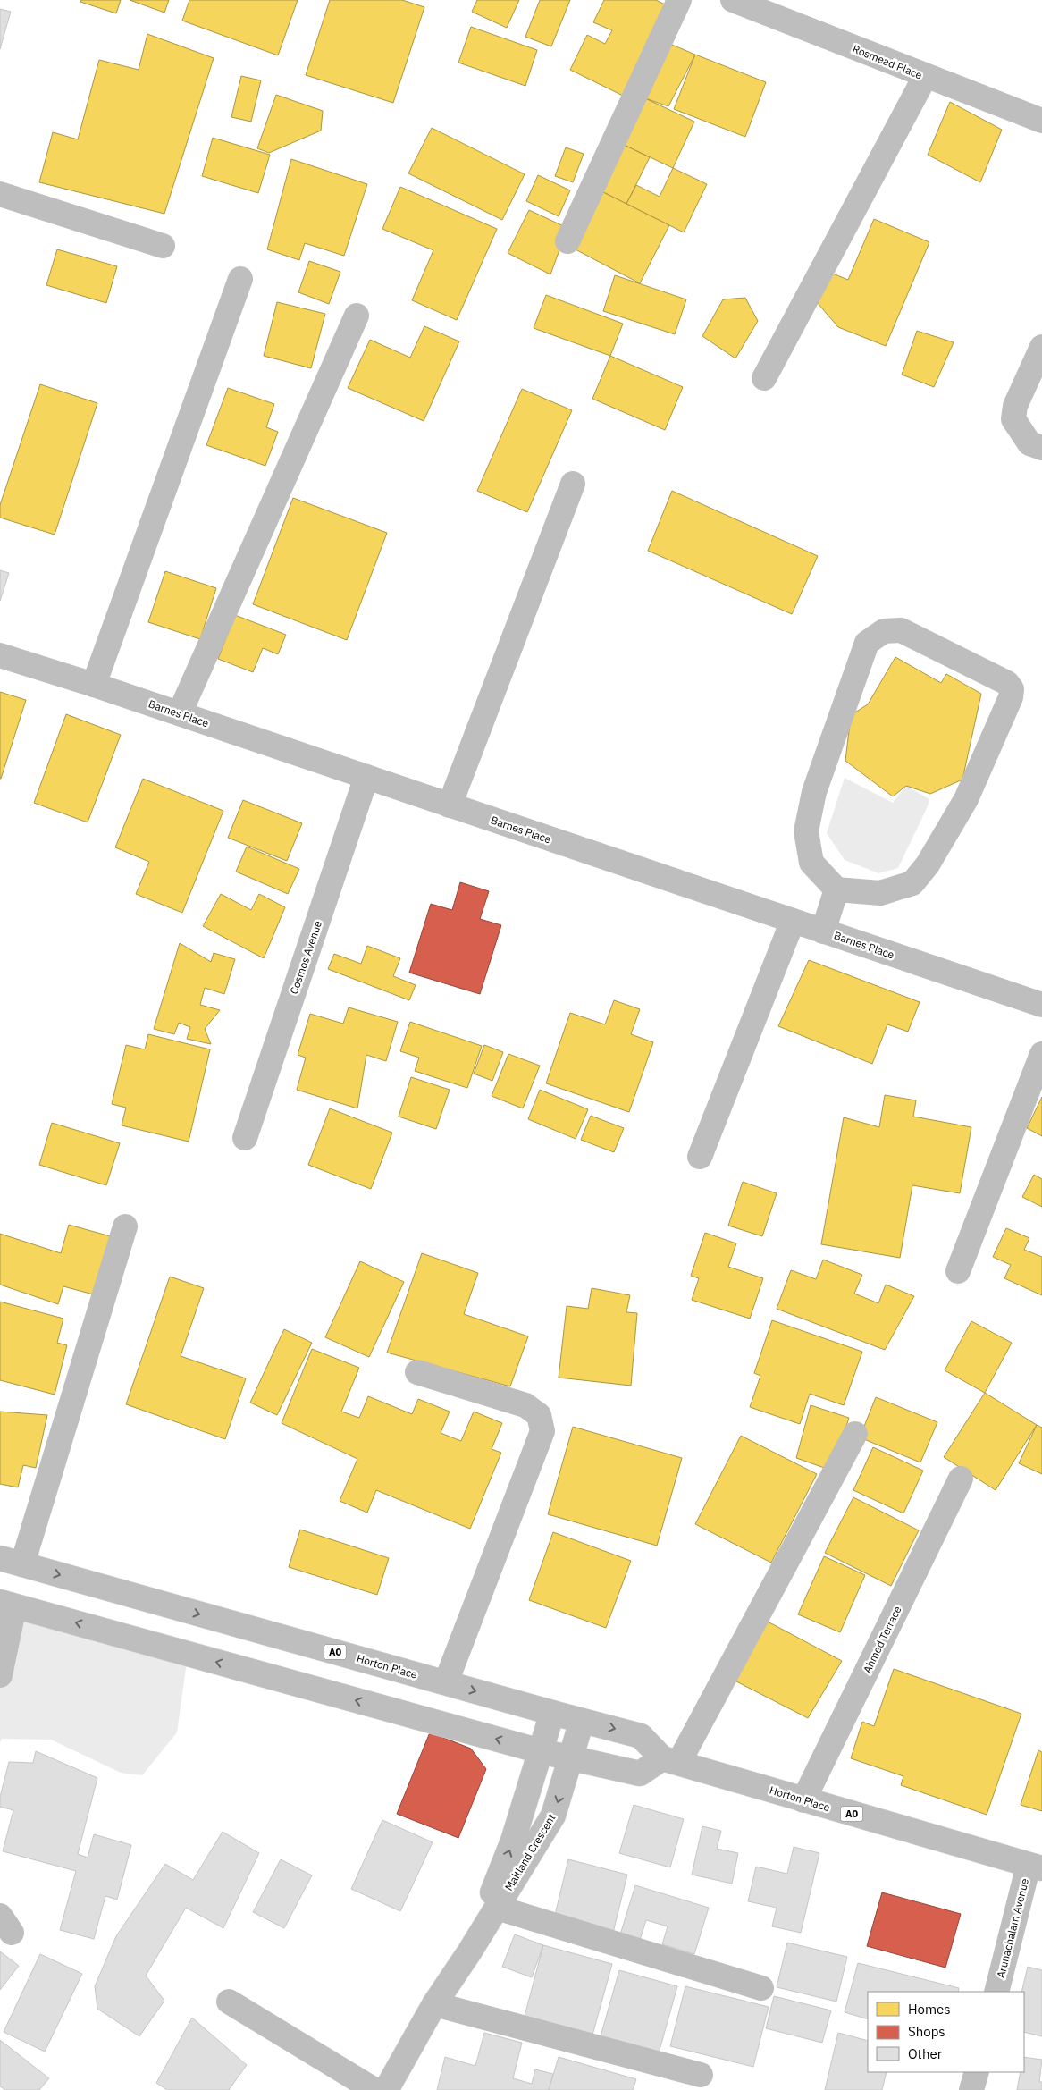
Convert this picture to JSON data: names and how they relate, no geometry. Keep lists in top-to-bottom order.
{
  "streets": {
    "main road": [
      "Rosmead Place",
      "Barnes Place",
      "Cosmos Avenue",
      "Ahmed Terrace",
      "A0",
      "Horton Place",
      "Maitland Crescent",
      "Arunachalam Avenue"
    ]
  },
  "crossings": [
    ["Barnes Place", "Cosmos Avenue"],
    ["Ahmed Terrace", "Horton Place"],
    ["Horton Place", "Maitland Crescent"],
    ["Horton Place", "Arunachalam Avenue"]
  ],
  "legend": ["Homes", "Shops", "Other"]
}
